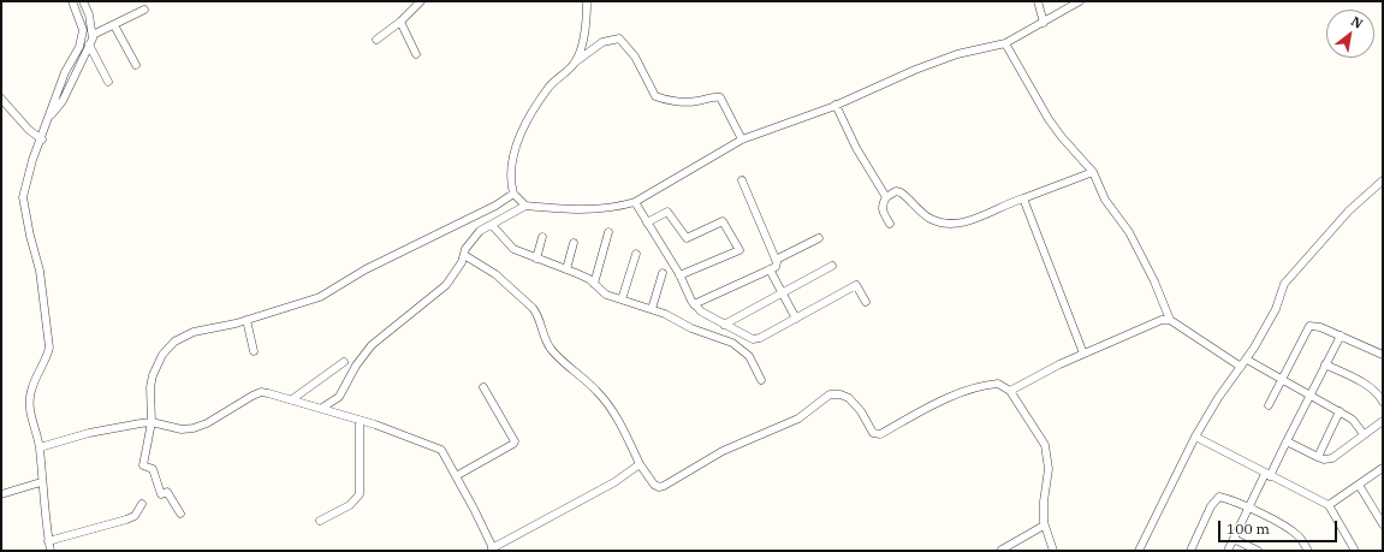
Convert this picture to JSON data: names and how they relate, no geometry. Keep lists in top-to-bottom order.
{
  "scale_bar": "100 m",
  "north": "top right"
}
